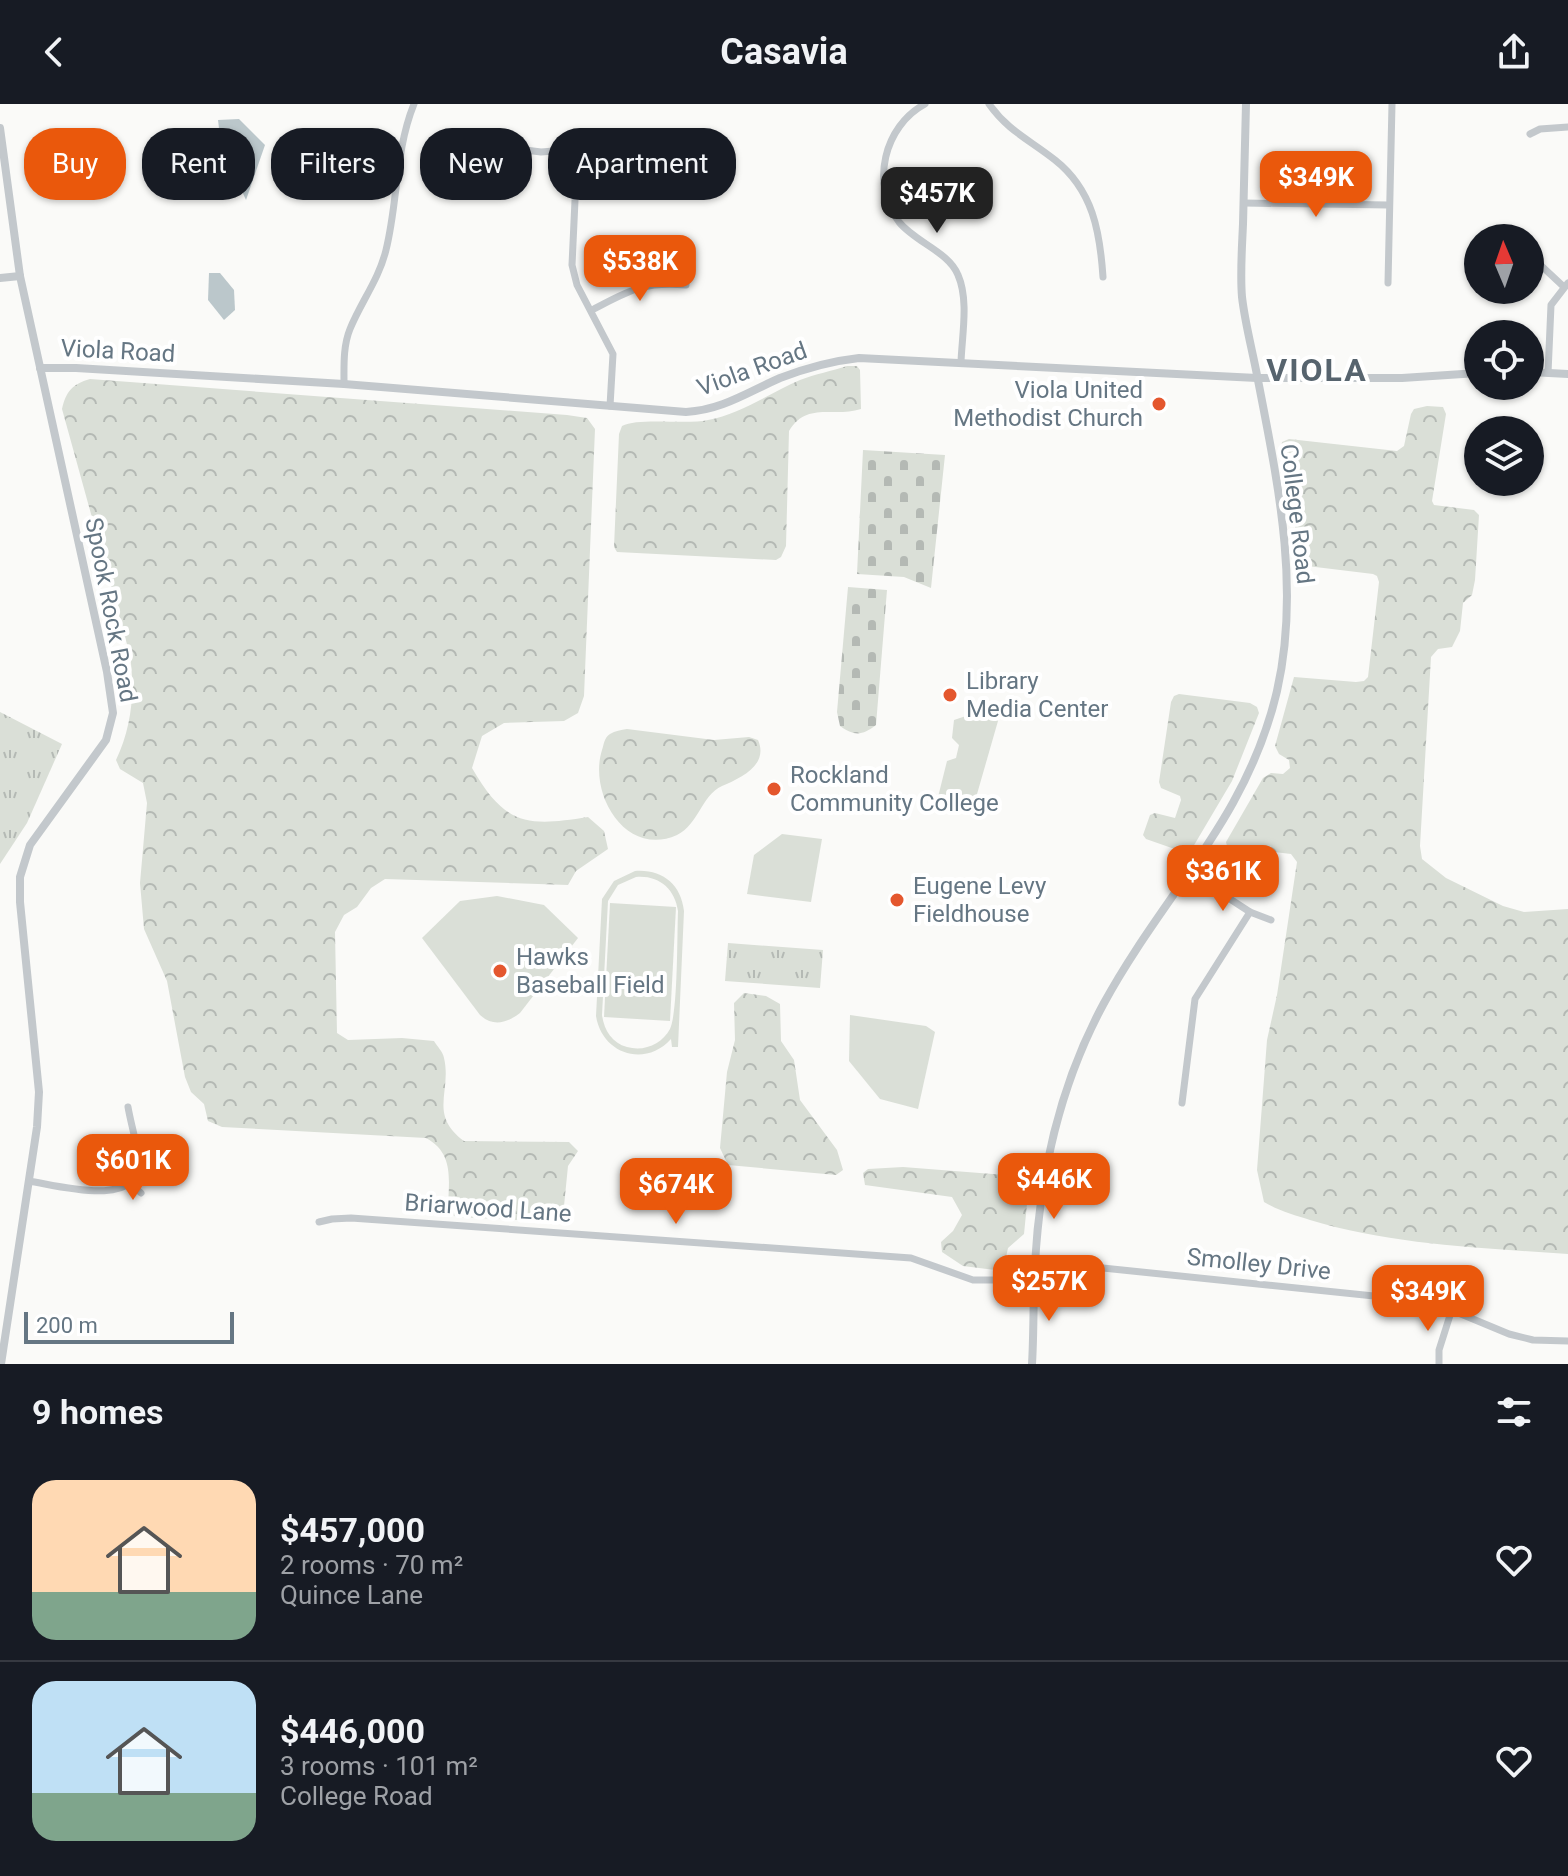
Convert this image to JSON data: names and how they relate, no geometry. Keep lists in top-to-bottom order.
{
  "streets": {
    "street": [
      "Viola Road",
      "College Road",
      "Spook Rock Road",
      "Briarwood Lane",
      "Smolley Drive"
    ]
  },
  "crossings": [
    ["Viola Road", "College Road"],
    ["Viola Road", "Spook Rock Road"],
    ["College Road", "Briarwood Lane"],
    ["College Road", "Smolley Drive"]
  ],
  "districts": ["VIOLA"],
  "places": [
    "Viola United Methodist Church",
    "Library Media Center",
    "Rockland Community College",
    "Eugene Levy Fieldhouse",
    "Hawks Baseball Field"
  ],
  "scale_bar": "200 m",
  "north": "top",
  "page": {
    "header": "Casavia",
    "chip": [
      "Buy",
      "Rent",
      "Filters",
      "New",
      "Apartment"
    ],
    "price": [
      "$349K",
      "$457K",
      "$538K",
      "$361K",
      "$601K",
      "$446K",
      "$674K",
      "$257K",
      "$349K"
    ],
    "scale": "200 m",
    "heading": "9 homes",
    "list": [
      {
        "name": "$457,000",
        "note": "2 rooms · 70 m² · Quince Lane"
      },
      {
        "name": "$446,000",
        "note": "3 rooms · 101 m² · College Road"
      }
    ]
  }
}
